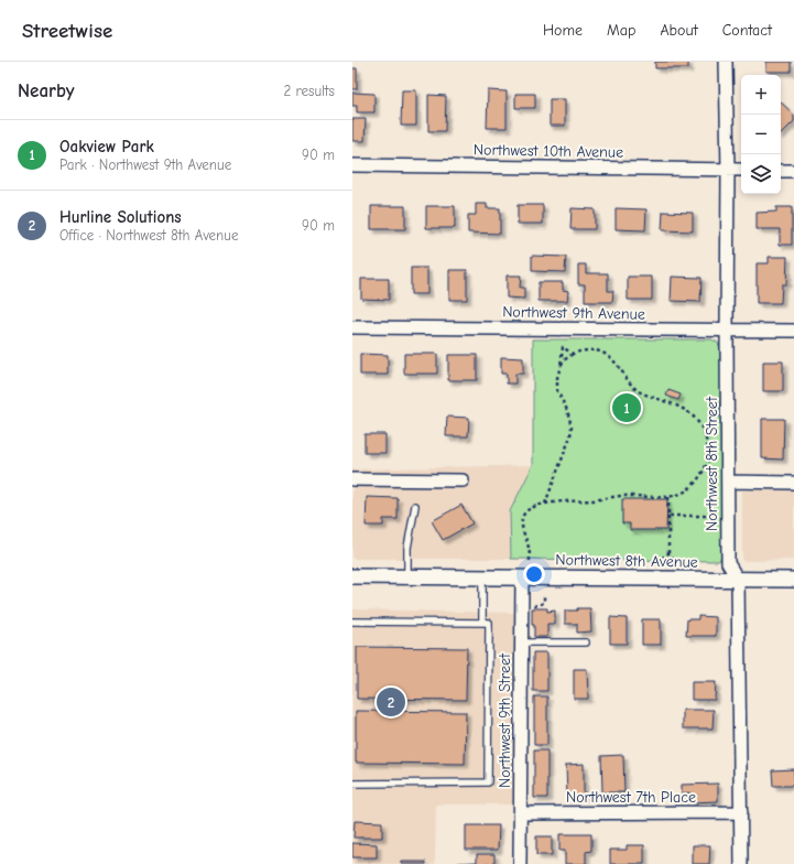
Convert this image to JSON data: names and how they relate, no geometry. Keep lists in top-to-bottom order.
{
  "streets": {
    "street": [
      "Northwest 10th Avenue",
      "Northwest 9th Avenue",
      "Northwest 8th Street",
      "Northwest 8th Avenue",
      "Northwest 9th Street",
      "Northwest 7th Place"
    ]
  },
  "crossings": [
    ["Northwest 10th Avenue", "Northwest 8th Street"],
    ["Northwest 9th Avenue", "Northwest 8th Street"],
    ["Northwest 8th Street", "Northwest 8th Avenue"],
    ["Northwest 8th Street", "Northwest 7th Place"],
    ["Northwest 8th Avenue", "Northwest 9th Street"],
    ["Northwest 9th Street", "Northwest 7th Place"]
  ],
  "page": {
    "header": "Streetwise",
    "nav": [
      "Home",
      "Map",
      "About",
      "Contact"
    ],
    "heading": ["Nearby", "2 results"],
    "map_buttons": ["+", "−"],
    "list": [
      {
        "mark": "1",
        "name": "Oakview Park",
        "note": "Park · Northwest 9th Avenue",
        "value": "90 m"
      },
      {
        "mark": "2",
        "name": "Hurline Solutions",
        "note": "Office · Northwest 8th Avenue",
        "value": "90 m"
      }
    ],
    "pins": ["1", "2"]
  }
}
